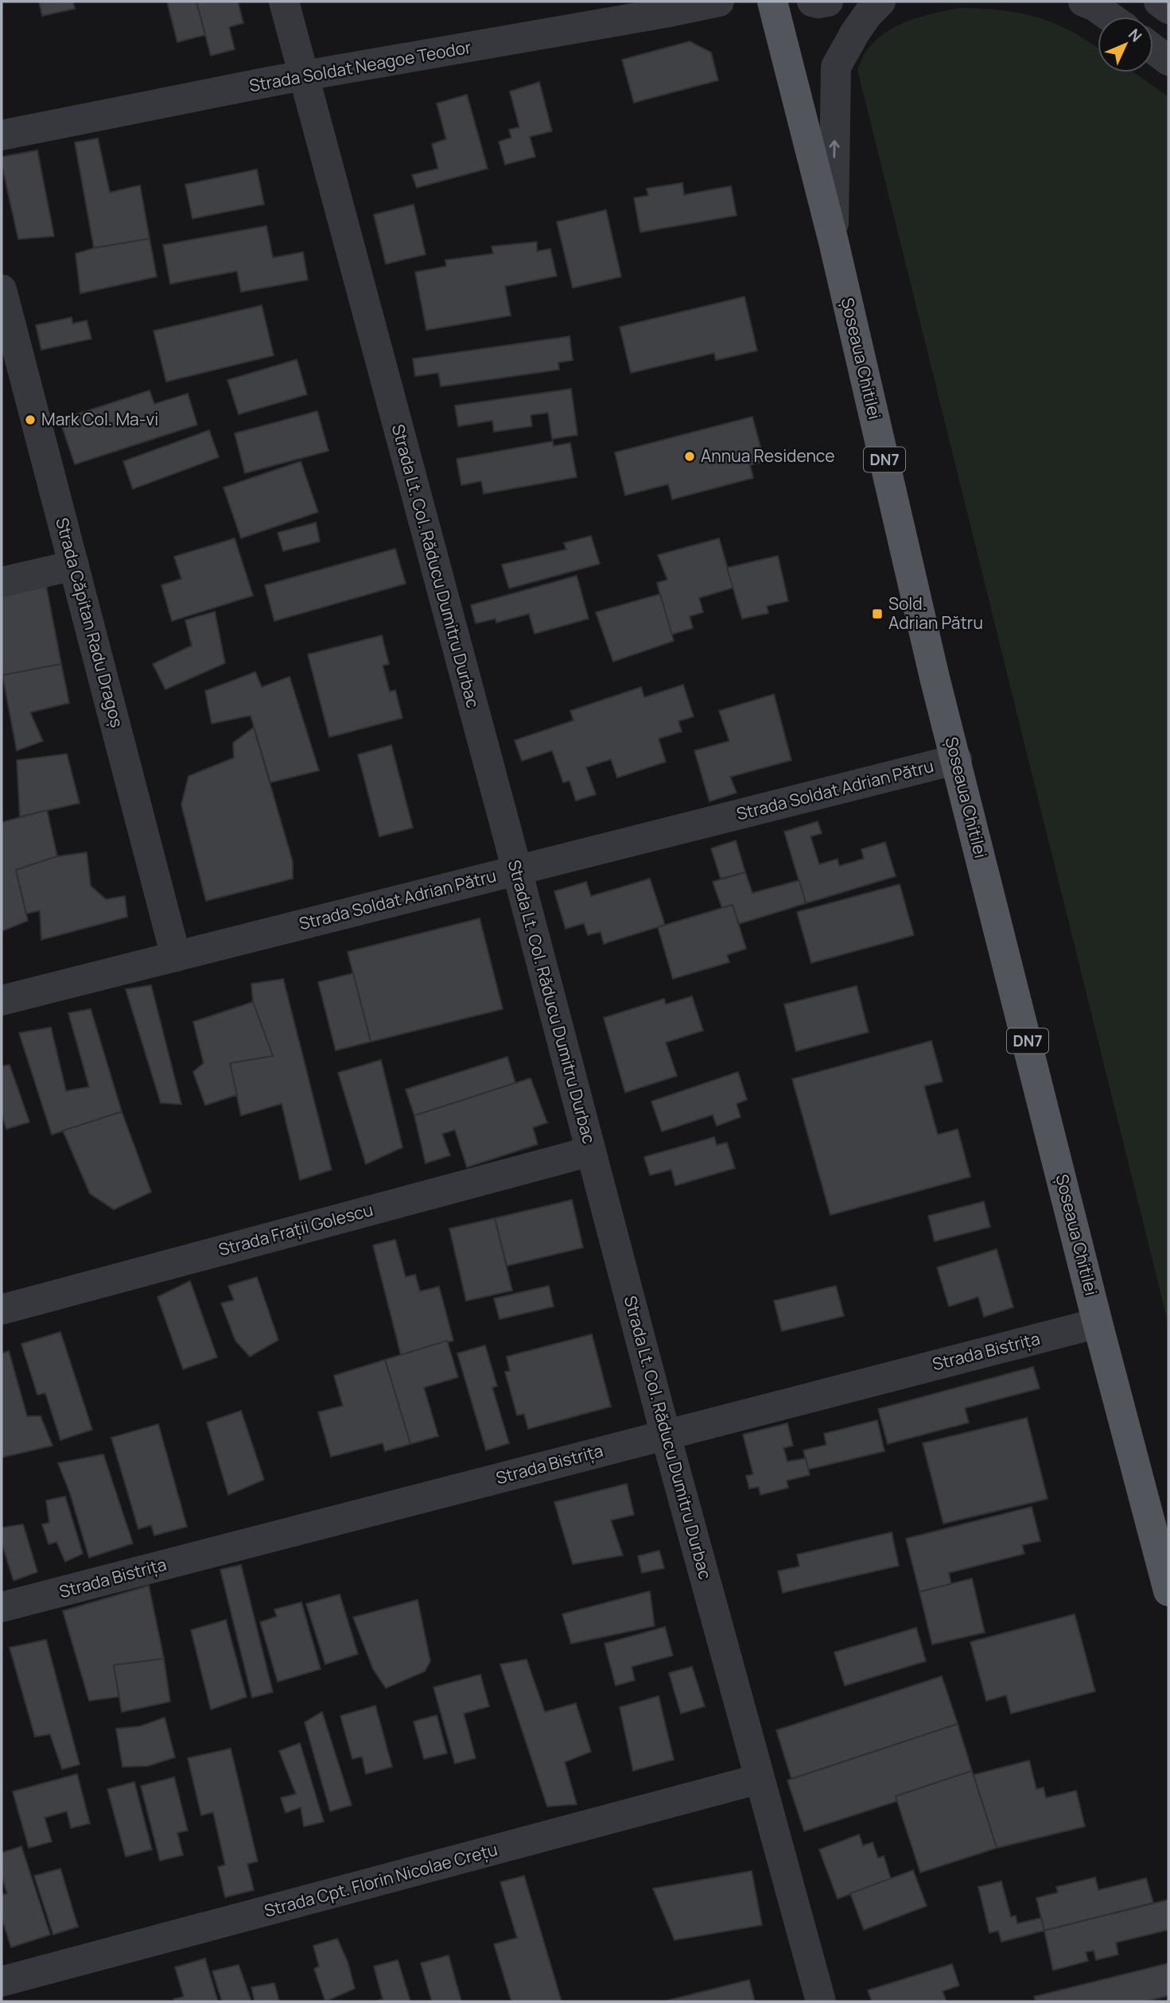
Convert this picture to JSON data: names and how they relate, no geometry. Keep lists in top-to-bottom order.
{
  "streets": {
    "main road": ["Șoseaua Chitilei", "DN7"],
    "street": [
      "Strada Soldat Neagoe Teodor",
      "Strada Lt. Col. Răducu Dumitru Durbac",
      "Strada Căpitan Radu Dragoș",
      "Strada Soldat Adrian Pătru",
      "Strada Frații Golescu",
      "Strada Bistrița",
      "Strada Cpt. Florin Nicolae Crețu"
    ]
  },
  "crossings": [
    ["Strada Soldat Neagoe Teodor", "Strada Lt. Col. Răducu Dumitru Durbac"],
    ["Șoseaua Chitilei", "Strada Soldat Adrian Pătru"],
    ["Șoseaua Chitilei", "Strada Bistrița"],
    ["Strada Lt. Col. Răducu Dumitru Durbac", "Strada Soldat Adrian Pătru"],
    ["Strada Lt. Col. Răducu Dumitru Durbac", "Strada Frații Golescu"],
    ["Strada Lt. Col. Răducu Dumitru Durbac", "Strada Bistrița"],
    ["Strada Lt. Col. Răducu Dumitru Durbac", "Strada Cpt. Florin Nicolae Crețu"],
    ["Strada Căpitan Radu Dragoș", "Strada Soldat Adrian Pătru"]
  ],
  "places": {
    "other": ["Mark Col. Ma-vi", "Annua Residence"],
    "transit": ["Sold. Adrian Pătru"]
  },
  "north": "top right"
}
